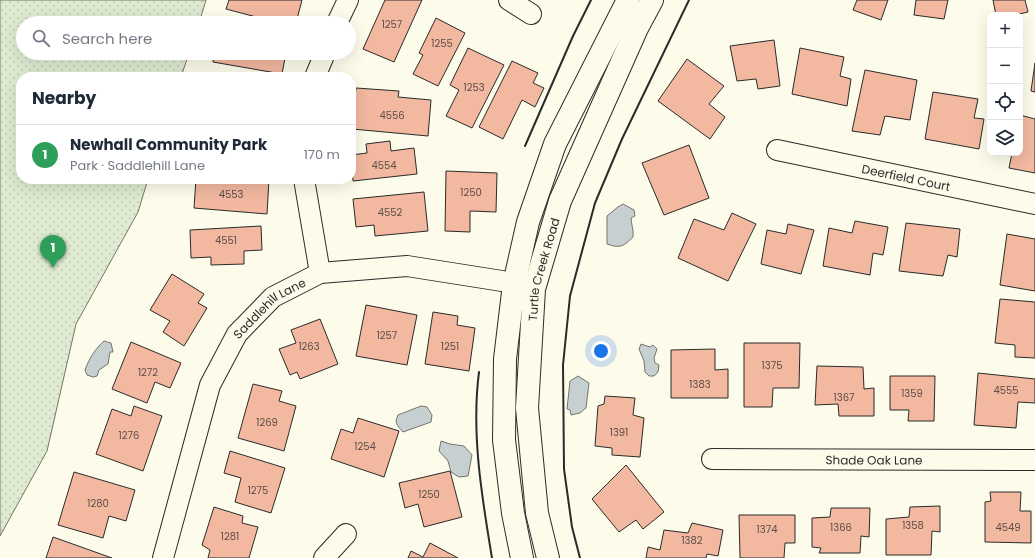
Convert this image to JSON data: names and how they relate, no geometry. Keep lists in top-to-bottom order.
{
  "streets": {
    "street": [
      "Deerfield Court",
      "Turtle Creek Road",
      "Saddlehill Lane",
      "Shade Oak Lane"
    ]
  },
  "crossings": [
    ["Turtle Creek Road", "Saddlehill Lane"]
  ],
  "house_numbers": [
    "1257",
    "1255",
    "1253",
    "4556",
    "4554",
    "1250",
    "4553",
    "4552",
    "4551",
    "1257",
    "1263",
    "1251",
    "1375",
    "1272",
    "1383",
    "4555",
    "1359",
    "1367",
    "1269",
    "1391",
    "1276",
    "1254",
    "1275",
    "1250",
    "1280",
    "1358",
    "1366",
    "4549",
    "1374",
    "1281",
    "1382"
  ],
  "page": {
    "map_buttons": ["+", "−"],
    "search": "Search here",
    "heading": "Nearby",
    "list": [
      {
        "mark": "1",
        "name": "Newhall Community Park",
        "note": "Park · Saddlehill Lane",
        "value": "170 m"
      }
    ],
    "pins": "1"
  }
}
